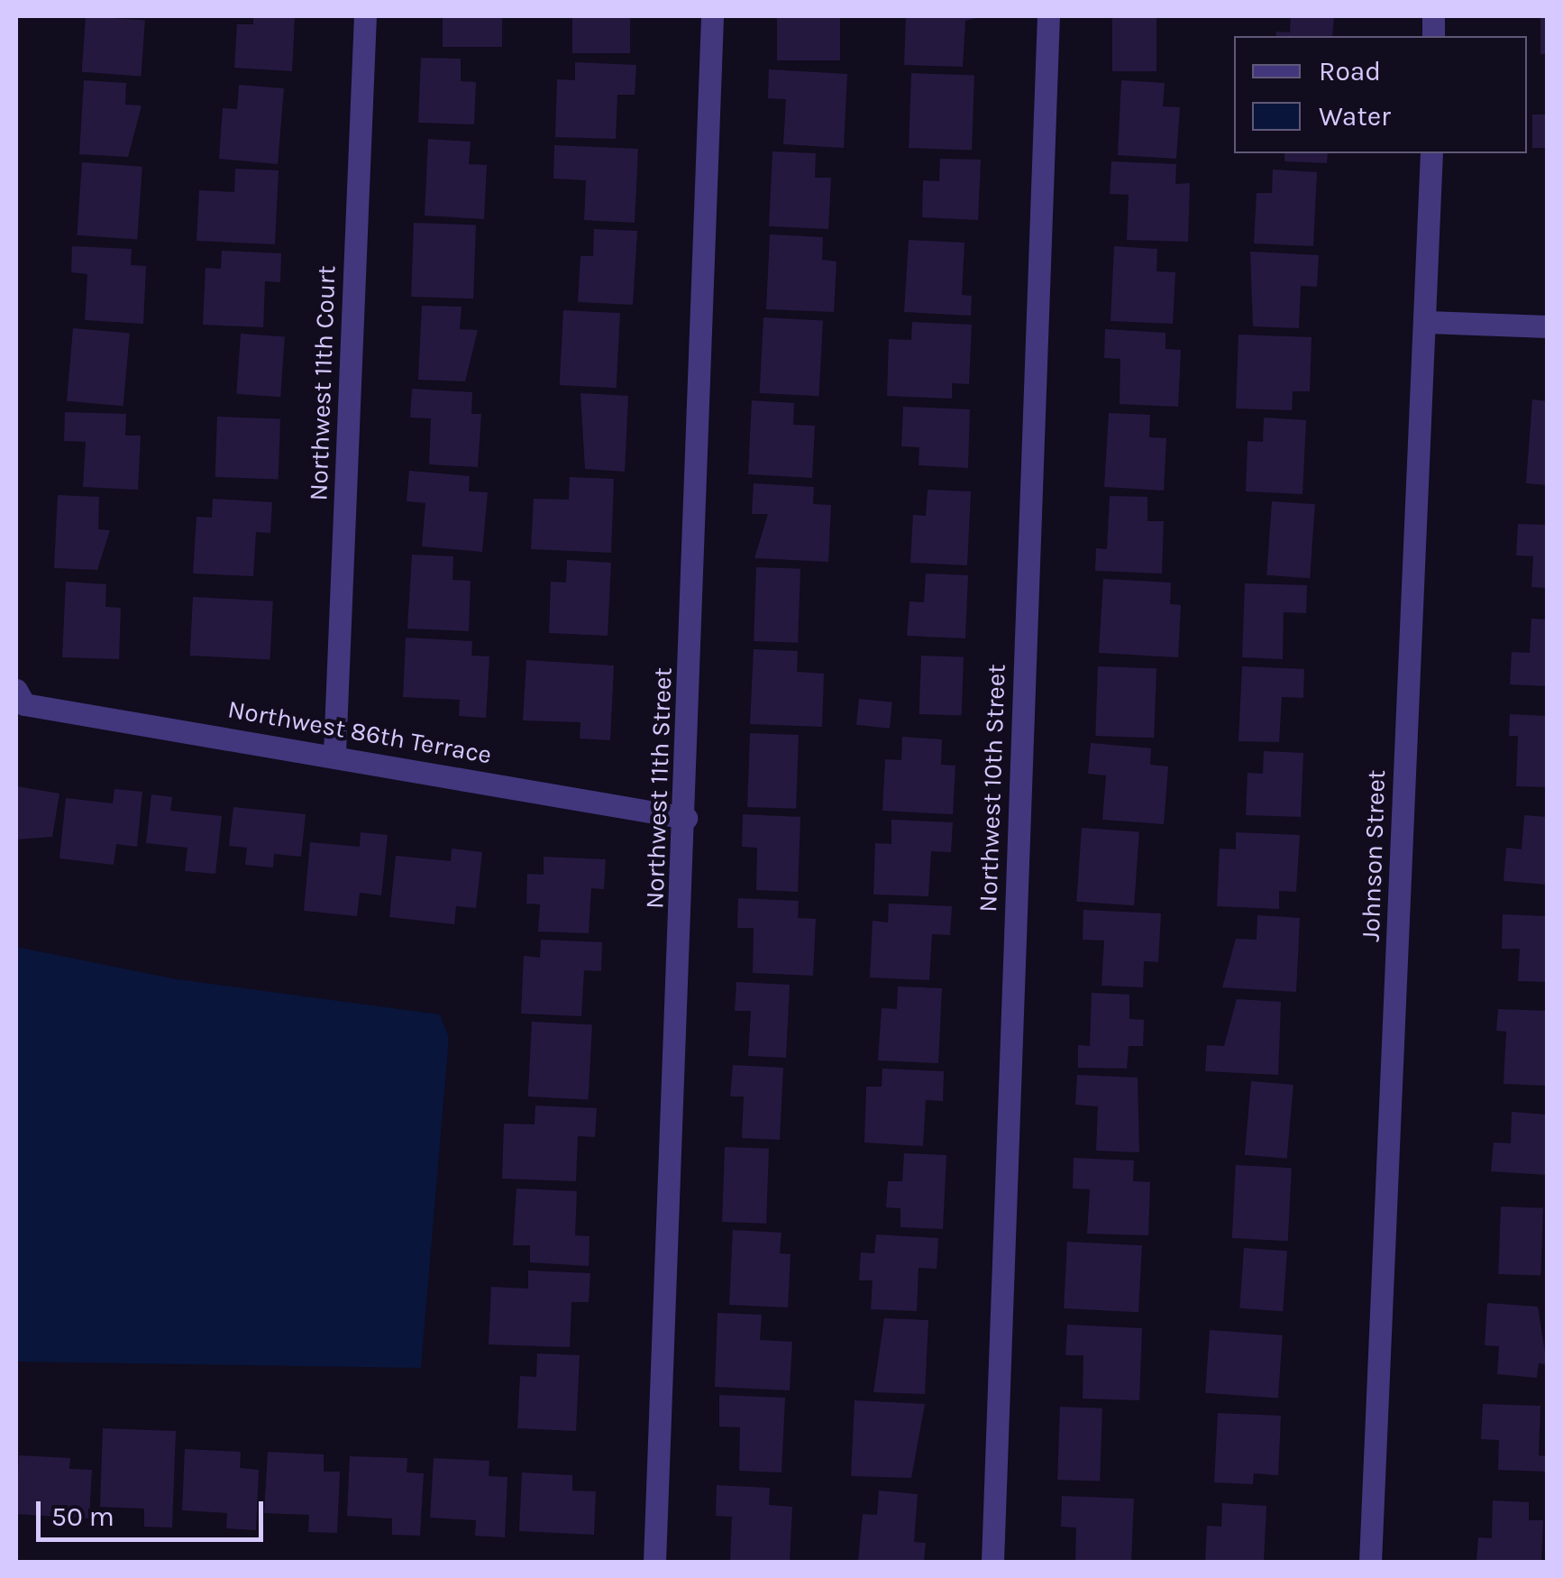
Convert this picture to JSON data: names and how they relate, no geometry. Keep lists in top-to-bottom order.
{
  "streets": {
    "street": [
      "Northwest 11th Court",
      "Northwest 86th Terrace",
      "Northwest 11th Street",
      "Northwest 10th Street",
      "Johnson Street"
    ]
  },
  "crossings": [
    ["Northwest 11th Court", "Northwest 86th Terrace"],
    ["Northwest 86th Terrace", "Northwest 11th Street"]
  ],
  "legend": ["Road", "Water"],
  "scale_bar": "50 m"
}
